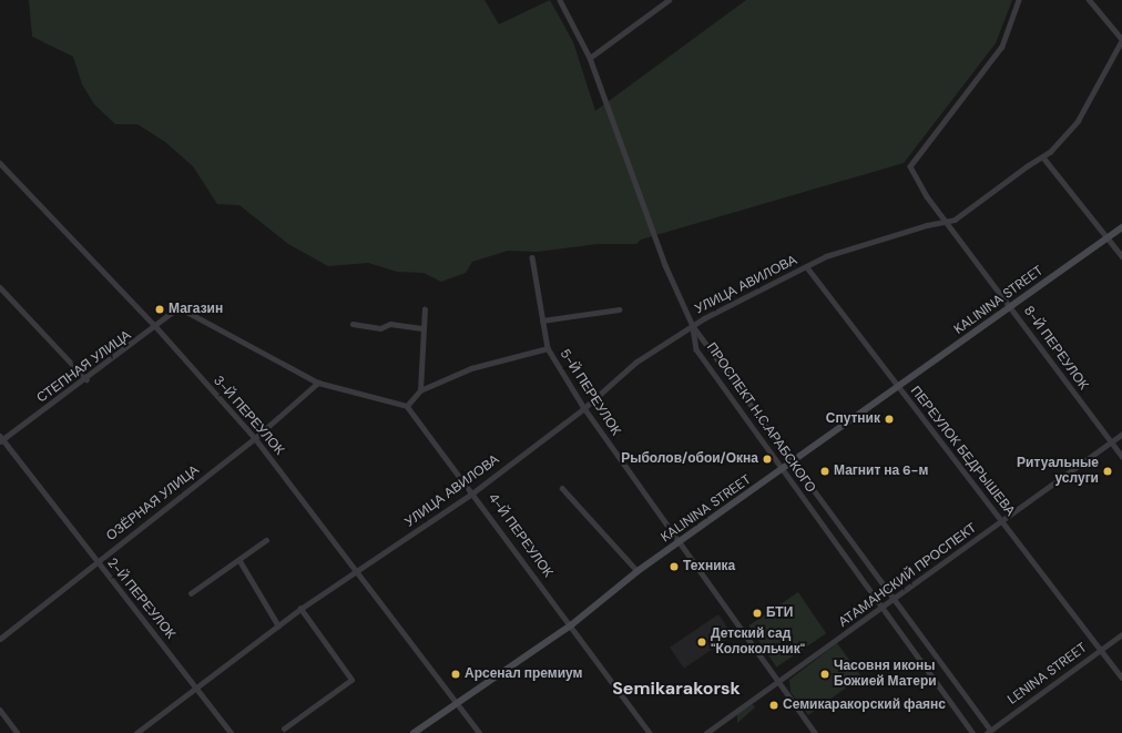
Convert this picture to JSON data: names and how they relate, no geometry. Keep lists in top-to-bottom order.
{
  "streets": {
    "main road": ["KALININA STREET"],
    "street": [
      "УЛИЦА АВИЛОВА",
      "8-Й ПЕРЕУЛОК",
      "СТЕПНАЯ УЛИЦА",
      "5-Й ПЕРЕУЛОК",
      "3-Й ПЕРЕУЛОК",
      "ПРОСПЕКТ Н.С.АРАБСКОГО",
      "ПЕРЕУЛОК БЕДРЫШЕВА",
      "ОЗЁРНАЯ УЛИЦА",
      "4-Й ПЕРЕУЛОК",
      "АТАМАНСКИЙ ПРОСПЕКТ",
      "2-Й ПЕРЕУЛОК",
      "LENINA STREET"
    ]
  },
  "crossings": [
    ["УЛИЦА АВИЛОВА", "8-Й ПЕРЕУЛОК"],
    ["УЛИЦА АВИЛОВА", "5-Й ПЕРЕУЛОК"],
    ["УЛИЦА АВИЛОВА", "3-Й ПЕРЕУЛОК"],
    ["УЛИЦА АВИЛОВА", "ПРОСПЕКТ Н.С.АРАБСКОГО"],
    ["УЛИЦА АВИЛОВА", "ПЕРЕУЛОК БЕДРЫШЕВА"],
    ["УЛИЦА АВИЛОВА", "4-Й ПЕРЕУЛОК"],
    ["УЛИЦА АВИЛОВА", "2-Й ПЕРЕУЛОК"],
    ["KALININA STREET", "8-Й ПЕРЕУЛОК"],
    ["KALININA STREET", "5-Й ПЕРЕУЛОК"],
    ["KALININA STREET", "3-Й ПЕРЕУЛОК"],
    ["KALININA STREET", "ПРОСПЕКТ Н.С.АРАБСКОГО"],
    ["KALININA STREET", "ПЕРЕУЛОК БЕДРЫШЕВА"],
    ["KALININA STREET", "4-Й ПЕРЕУЛОК"],
    ["8-Й ПЕРЕУЛОК", "АТАМАНСКИЙ ПРОСПЕКТ"],
    ["СТЕПНАЯ УЛИЦА", "3-Й ПЕРЕУЛОК"],
    ["СТЕПНАЯ УЛИЦА", "ОЗЁРНАЯ УЛИЦА"],
    ["СТЕПНАЯ УЛИЦА", "2-Й ПЕРЕУЛОК"],
    ["5-Й ПЕРЕУЛОК", "АТАМАНСКИЙ ПРОСПЕКТ"],
    ["3-Й ПЕРЕУЛОК", "ОЗЁРНАЯ УЛИЦА"],
    ["ПРОСПЕКТ Н.С.АРАБСКОГО", "АТАМАНСКИЙ ПРОСПЕКТ"],
    ["ПРОСПЕКТ Н.С.АРАБСКОГО", "LENINA STREET"],
    ["ПЕРЕУЛОК БЕДРЫШЕВА", "АТАМАНСКИЙ ПРОСПЕКТ"],
    ["ПЕРЕУЛОК БЕДРЫШЕВА", "LENINA STREET"],
    ["ОЗЁРНАЯ УЛИЦА", "2-Й ПЕРЕУЛОК"]
  ],
  "districts": ["Semikarakorsk"],
  "places": [
    "Магазин",
    "Спутник",
    "Рыболов/обои/Окна",
    "Магнит на 6-м",
    "Ритуальные услуги",
    "Техника",
    "БТИ",
    "Детский сад \"Колокольчик\"",
    "Арсенал премиум",
    "Часовня иконы Божией Матери",
    "Семикаракорский фаянс"
  ]
}
